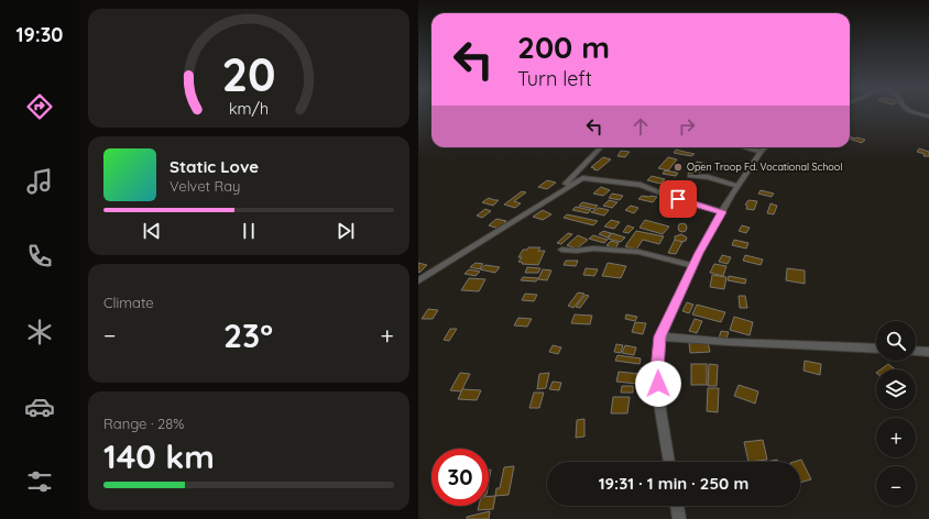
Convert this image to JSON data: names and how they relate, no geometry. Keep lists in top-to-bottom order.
{
  "places": ["Open Troop Fd. Vocational School"],
  "page": {
    "tabs": "19:30",
    "turn": ["200 m", "Turn left"],
    "song": ["Static Love", "Velvet Ray"],
    "tile": [
      "Climate",
      ["Range · 28%", "140 km"]
    ],
    "heat": ["−", "23°", "+"],
    "map_buttons": ["+", "−"],
    "limit": "30",
    "trip": "19:31 · 1 min · 250 m",
    "gauge": ["20", "km/h"]
  }
}
